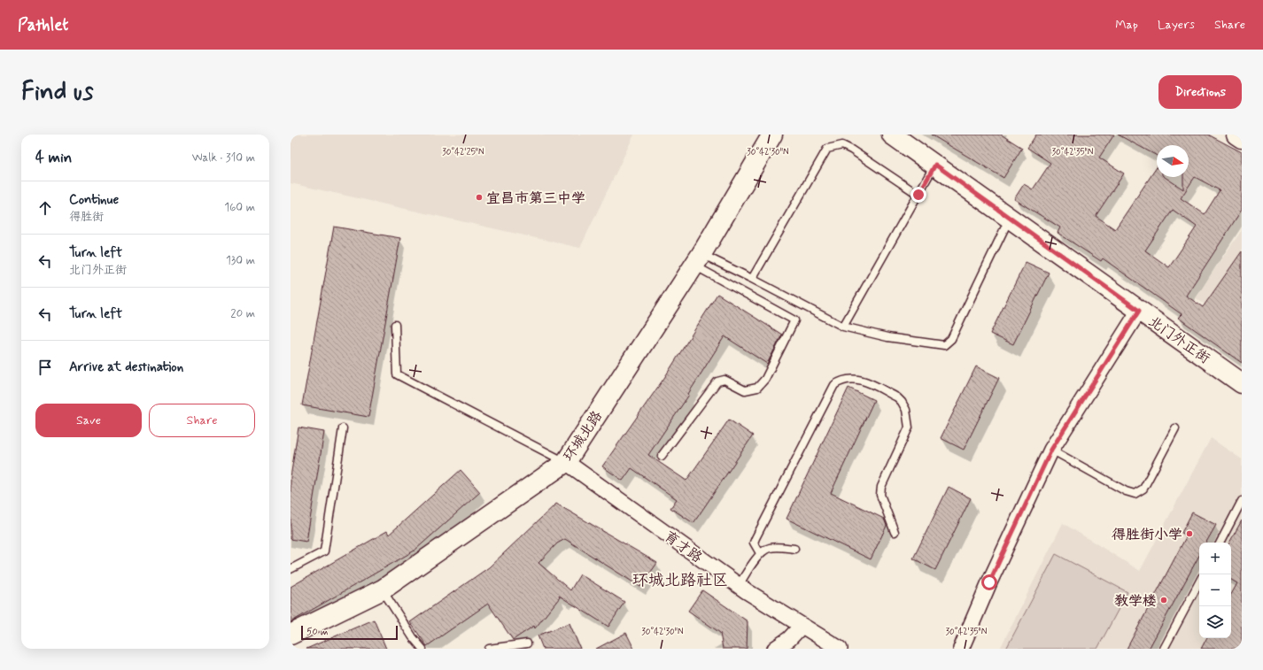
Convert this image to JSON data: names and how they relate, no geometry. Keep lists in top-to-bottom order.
{
  "streets": {
    "main road": ["北门外正街", "环城北路"],
    "street": ["育才路"]
  },
  "crossings": [
    ["环城北路", "育才路"]
  ],
  "districts": ["环城北路社区"],
  "places": ["宜昌市第三中学", "得胜街小学", "教学楼"],
  "scale_bar": "50 m",
  "north": "right",
  "page": {
    "header": "Pathlet",
    "nav": ["Map", "Layers", "Share"],
    "buttons": [
      "Directions",
      ["Save", "Share"]
    ],
    "title": "Find us",
    "heading": ["4 min", "Walk · 310 m"],
    "list": [
      ["Continue", "得胜街", "160 m"],
      ["Turn left", "北门外正街", "130 m"],
      ["Turn left", "20 m"],
      "Arrive at destination"
    ],
    "map_buttons": ["+", "−"],
    "scale": "50 m"
  },
  "coordinates": ["30°42'25\"N", "30°42'30\"N", "30°42'35\"N"]
}
